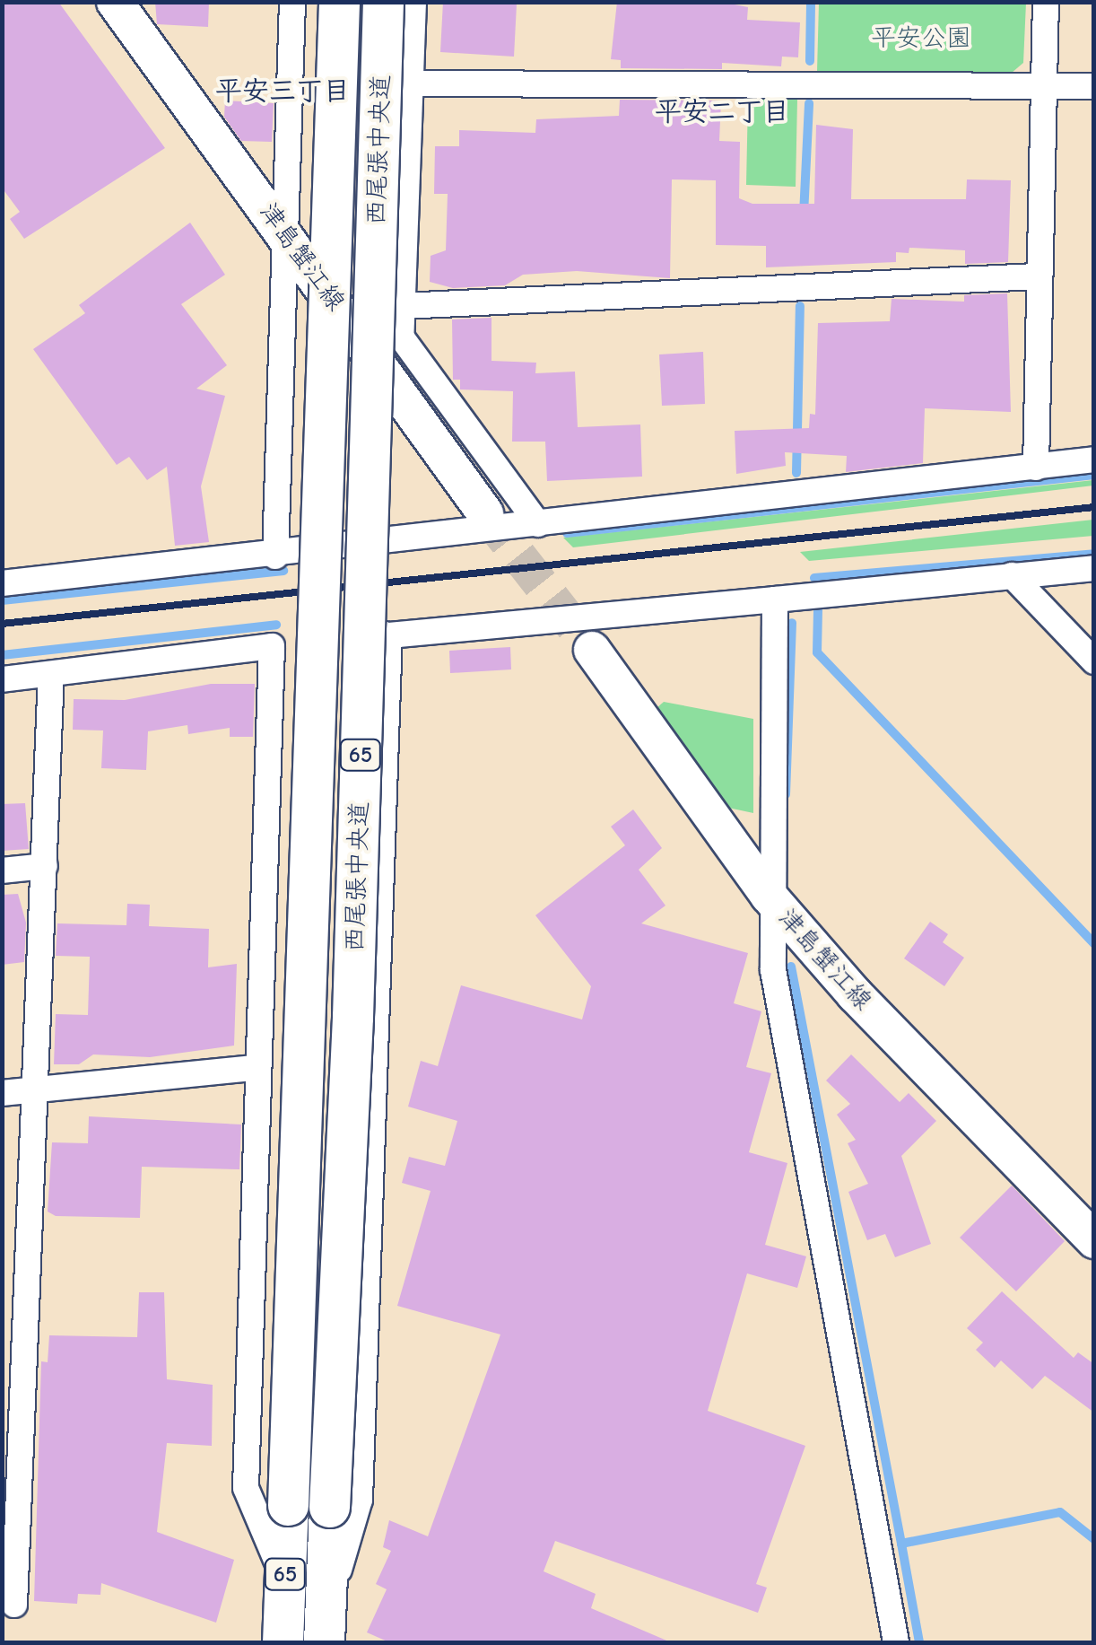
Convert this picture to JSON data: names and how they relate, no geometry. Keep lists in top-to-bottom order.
{
  "streets": {
    "main road": ["西尾張中央道", "津島蟹江線", "65"]
  },
  "districts": ["平安三丁目", "平安二丁目"],
  "parks": ["平安公園"]
}
